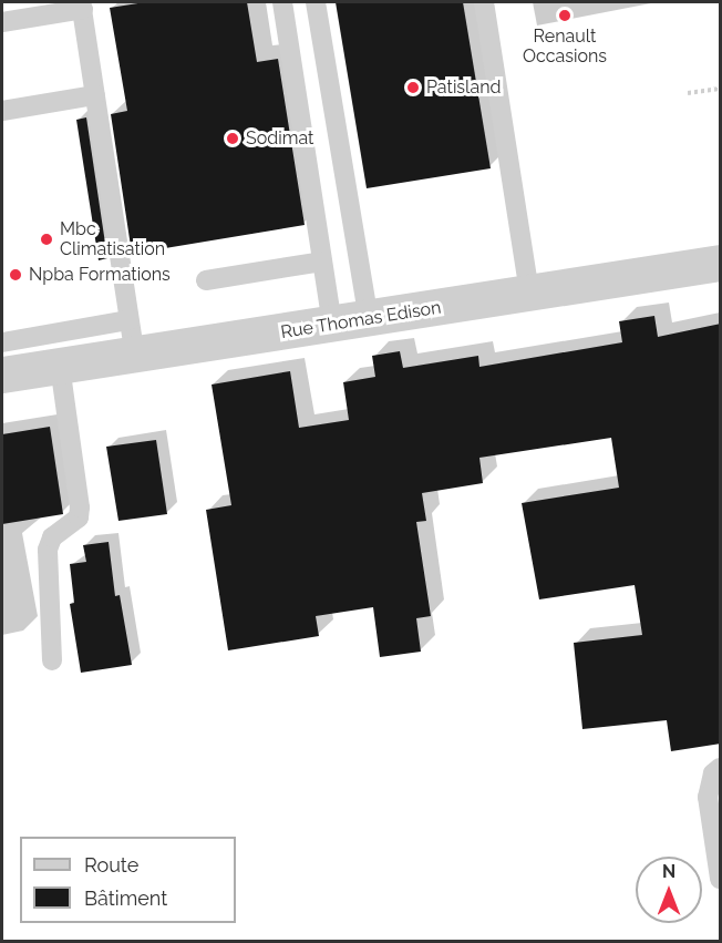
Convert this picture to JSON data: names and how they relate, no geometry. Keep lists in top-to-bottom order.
{
  "streets": {
    "street": ["Rue Thomas Edison"]
  },
  "places": [
    "Renault Occasions",
    "Patisland",
    "Sodimat",
    "Mbc Climatisation",
    "Npba Formations"
  ],
  "legend": ["Route", "Bâtiment"],
  "north": "top"
}
